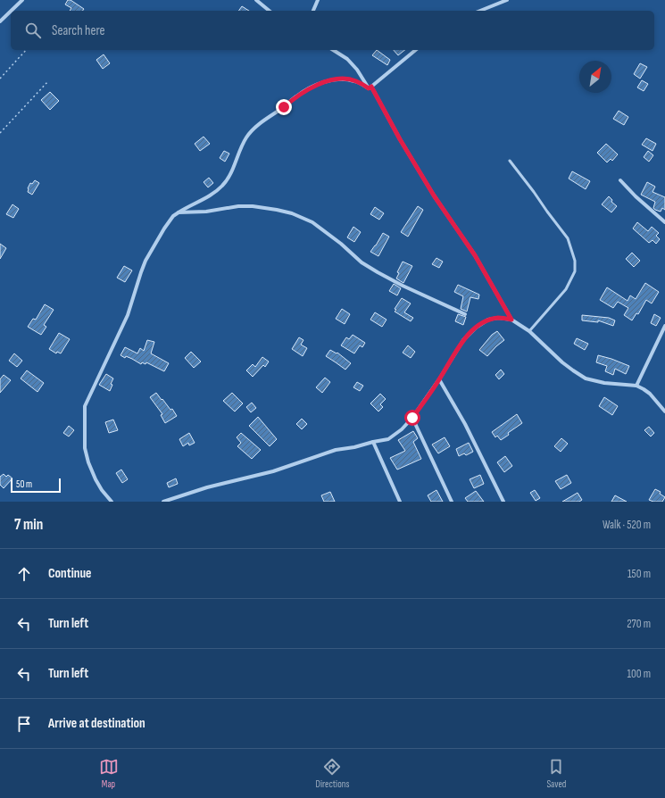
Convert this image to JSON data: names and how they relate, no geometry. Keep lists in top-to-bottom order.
{
  "scale_bar": "50 m",
  "north": "top right",
  "page": {
    "search": "Search here",
    "scale": "50 m",
    "heading": ["7 min", "Walk · 520 m"],
    "list": [
      ["Continue", "150 m"],
      ["Turn left", "270 m"],
      ["Turn left", "100 m"],
      "Arrive at destination"
    ],
    "nav": ["Map", "Directions", "Saved"]
  }
}
